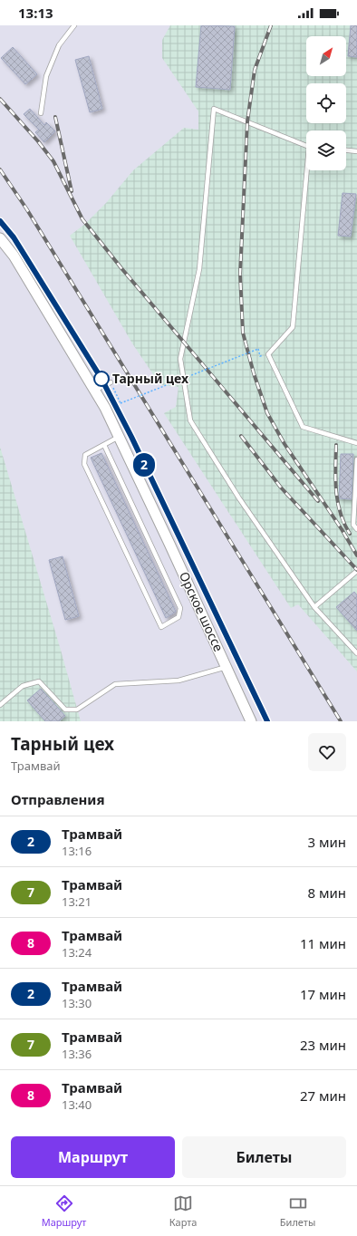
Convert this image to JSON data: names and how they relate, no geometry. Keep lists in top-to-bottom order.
{
  "streets": {
    "street": ["Орское шоссе"]
  },
  "places": ["Тарный цех"],
  "lines": ["tram line 2"],
  "north": "top right",
  "page": {
    "status": "13:13",
    "on_map": "2",
    "heading": [
      ["Тарный цех", "Трамвай"],
      "Отправления"
    ],
    "list": [
      {
        "mark": "2",
        "name": "Трамвай",
        "note": "13:16",
        "value": "3 мин"
      },
      {
        "mark": "7",
        "name": "Трамвай",
        "note": "13:21",
        "value": "8 мин"
      },
      {
        "mark": "8",
        "name": "Трамвай",
        "note": "13:24",
        "value": "11 мин"
      },
      {
        "mark": "2",
        "name": "Трамвай",
        "note": "13:30",
        "value": "17 мин"
      },
      {
        "mark": "7",
        "name": "Трамвай",
        "note": "13:36",
        "value": "23 мин"
      },
      {
        "mark": "8",
        "name": "Трамвай",
        "note": "13:40",
        "value": "27 мин"
      }
    ],
    "buttons": ["Маршрут", "Билеты"],
    "tabs": ["Маршрут", "Карта", "Билеты"]
  }
}
